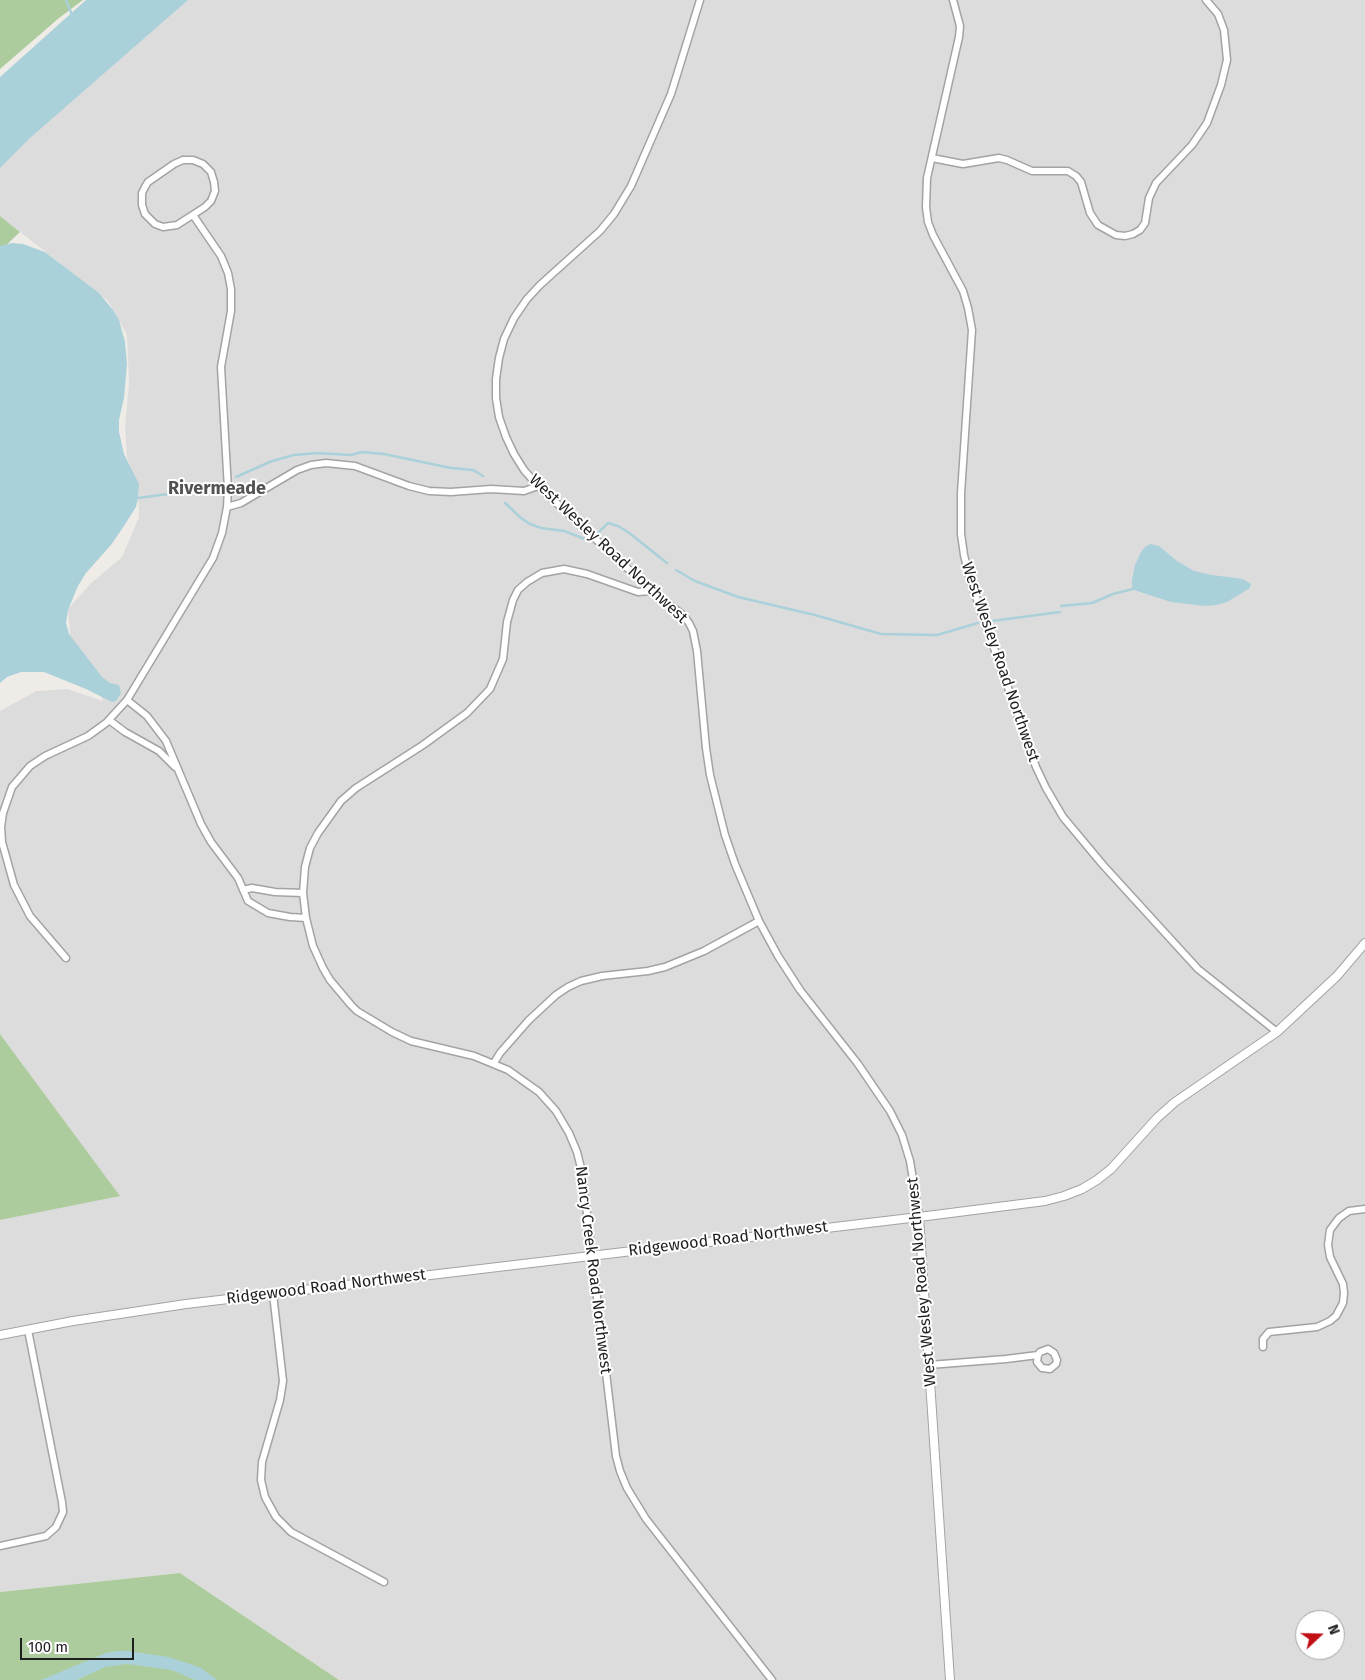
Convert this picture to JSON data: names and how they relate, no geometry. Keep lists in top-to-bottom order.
{
  "streets": {
    "street": ["West Wesley Road Northwest", "Ridgewood Road Northwest", "Nancy Creek Road Northwest"]
  },
  "crossings": [
    ["West Wesley Road Northwest", "Ridgewood Road Northwest"],
    ["West Wesley Road Northwest", "Nancy Creek Road Northwest"],
    ["Ridgewood Road Northwest", "Nancy Creek Road Northwest"]
  ],
  "districts": ["Rivermeade"],
  "scale_bar": "100 m",
  "north": "right"
}
